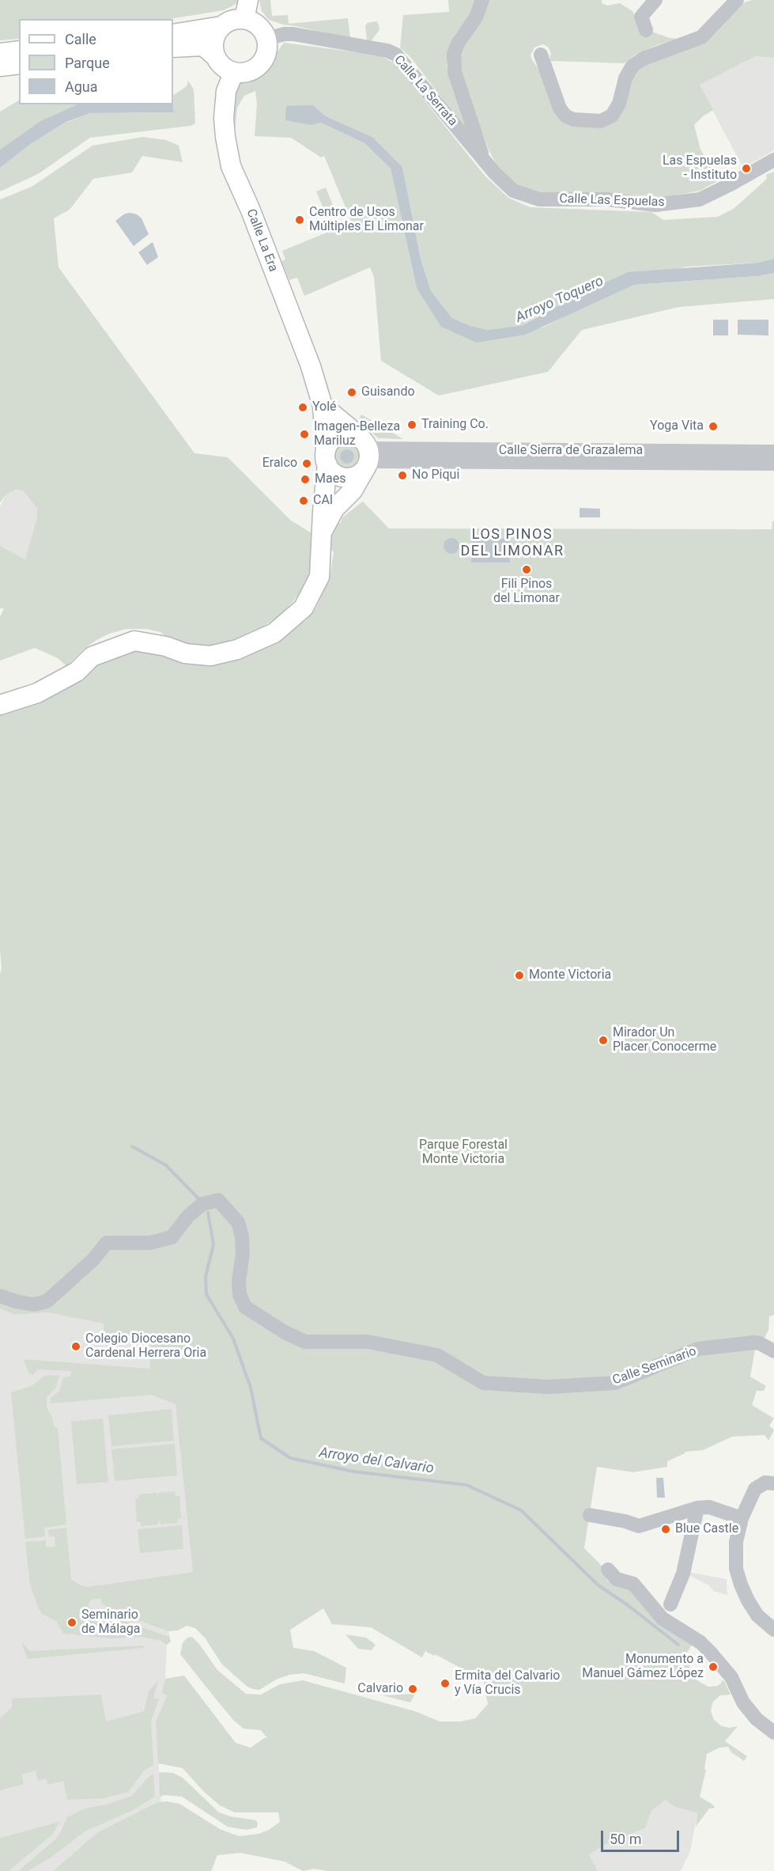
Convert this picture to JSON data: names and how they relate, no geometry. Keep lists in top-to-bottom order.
{
  "streets": {
    "main road": ["Calle La Era"],
    "street": [
      "Calle La Serrata",
      "Calle Las Espuelas",
      "Calle Sierra de Grazalema",
      "Calle Seminario"
    ]
  },
  "crossings": [
    ["Calle La Serrata", "Calle Las Espuelas"],
    ["Calle La Serrata", "Calle La Era"],
    ["Calle La Era", "Calle Sierra de Grazalema"]
  ],
  "districts": ["LOS PINOS DEL LIMONAR"],
  "water": ["Arroyo Toquero", "Arroyo del Calvario"],
  "parks": ["Parque Forestal Monte Victoria"],
  "places": [
    "Las Espuelas - Instituto",
    "Centro de Usos Múltiples El Limonar",
    "Guisando",
    "Yolé",
    "Training Co.",
    "Yoga Vita",
    "Imagen-Belleza Mariluz",
    "Eralco",
    "No Piqui",
    "Maes",
    "CAI",
    "Fili Pinos del Limonar",
    "Monte Victoria",
    "Mirador Un Placer Conocerme",
    "Colegio Diocesano Cardenal Herrera Oria",
    "Blue Castle",
    "Seminario de Málaga",
    "Monumento a Manuel Gámez López",
    "Ermita del Calvario y Vía Crucis",
    "Calvario"
  ],
  "legend": ["Calle", "Parque", "Agua"],
  "scale_bar": "50 m"
}
